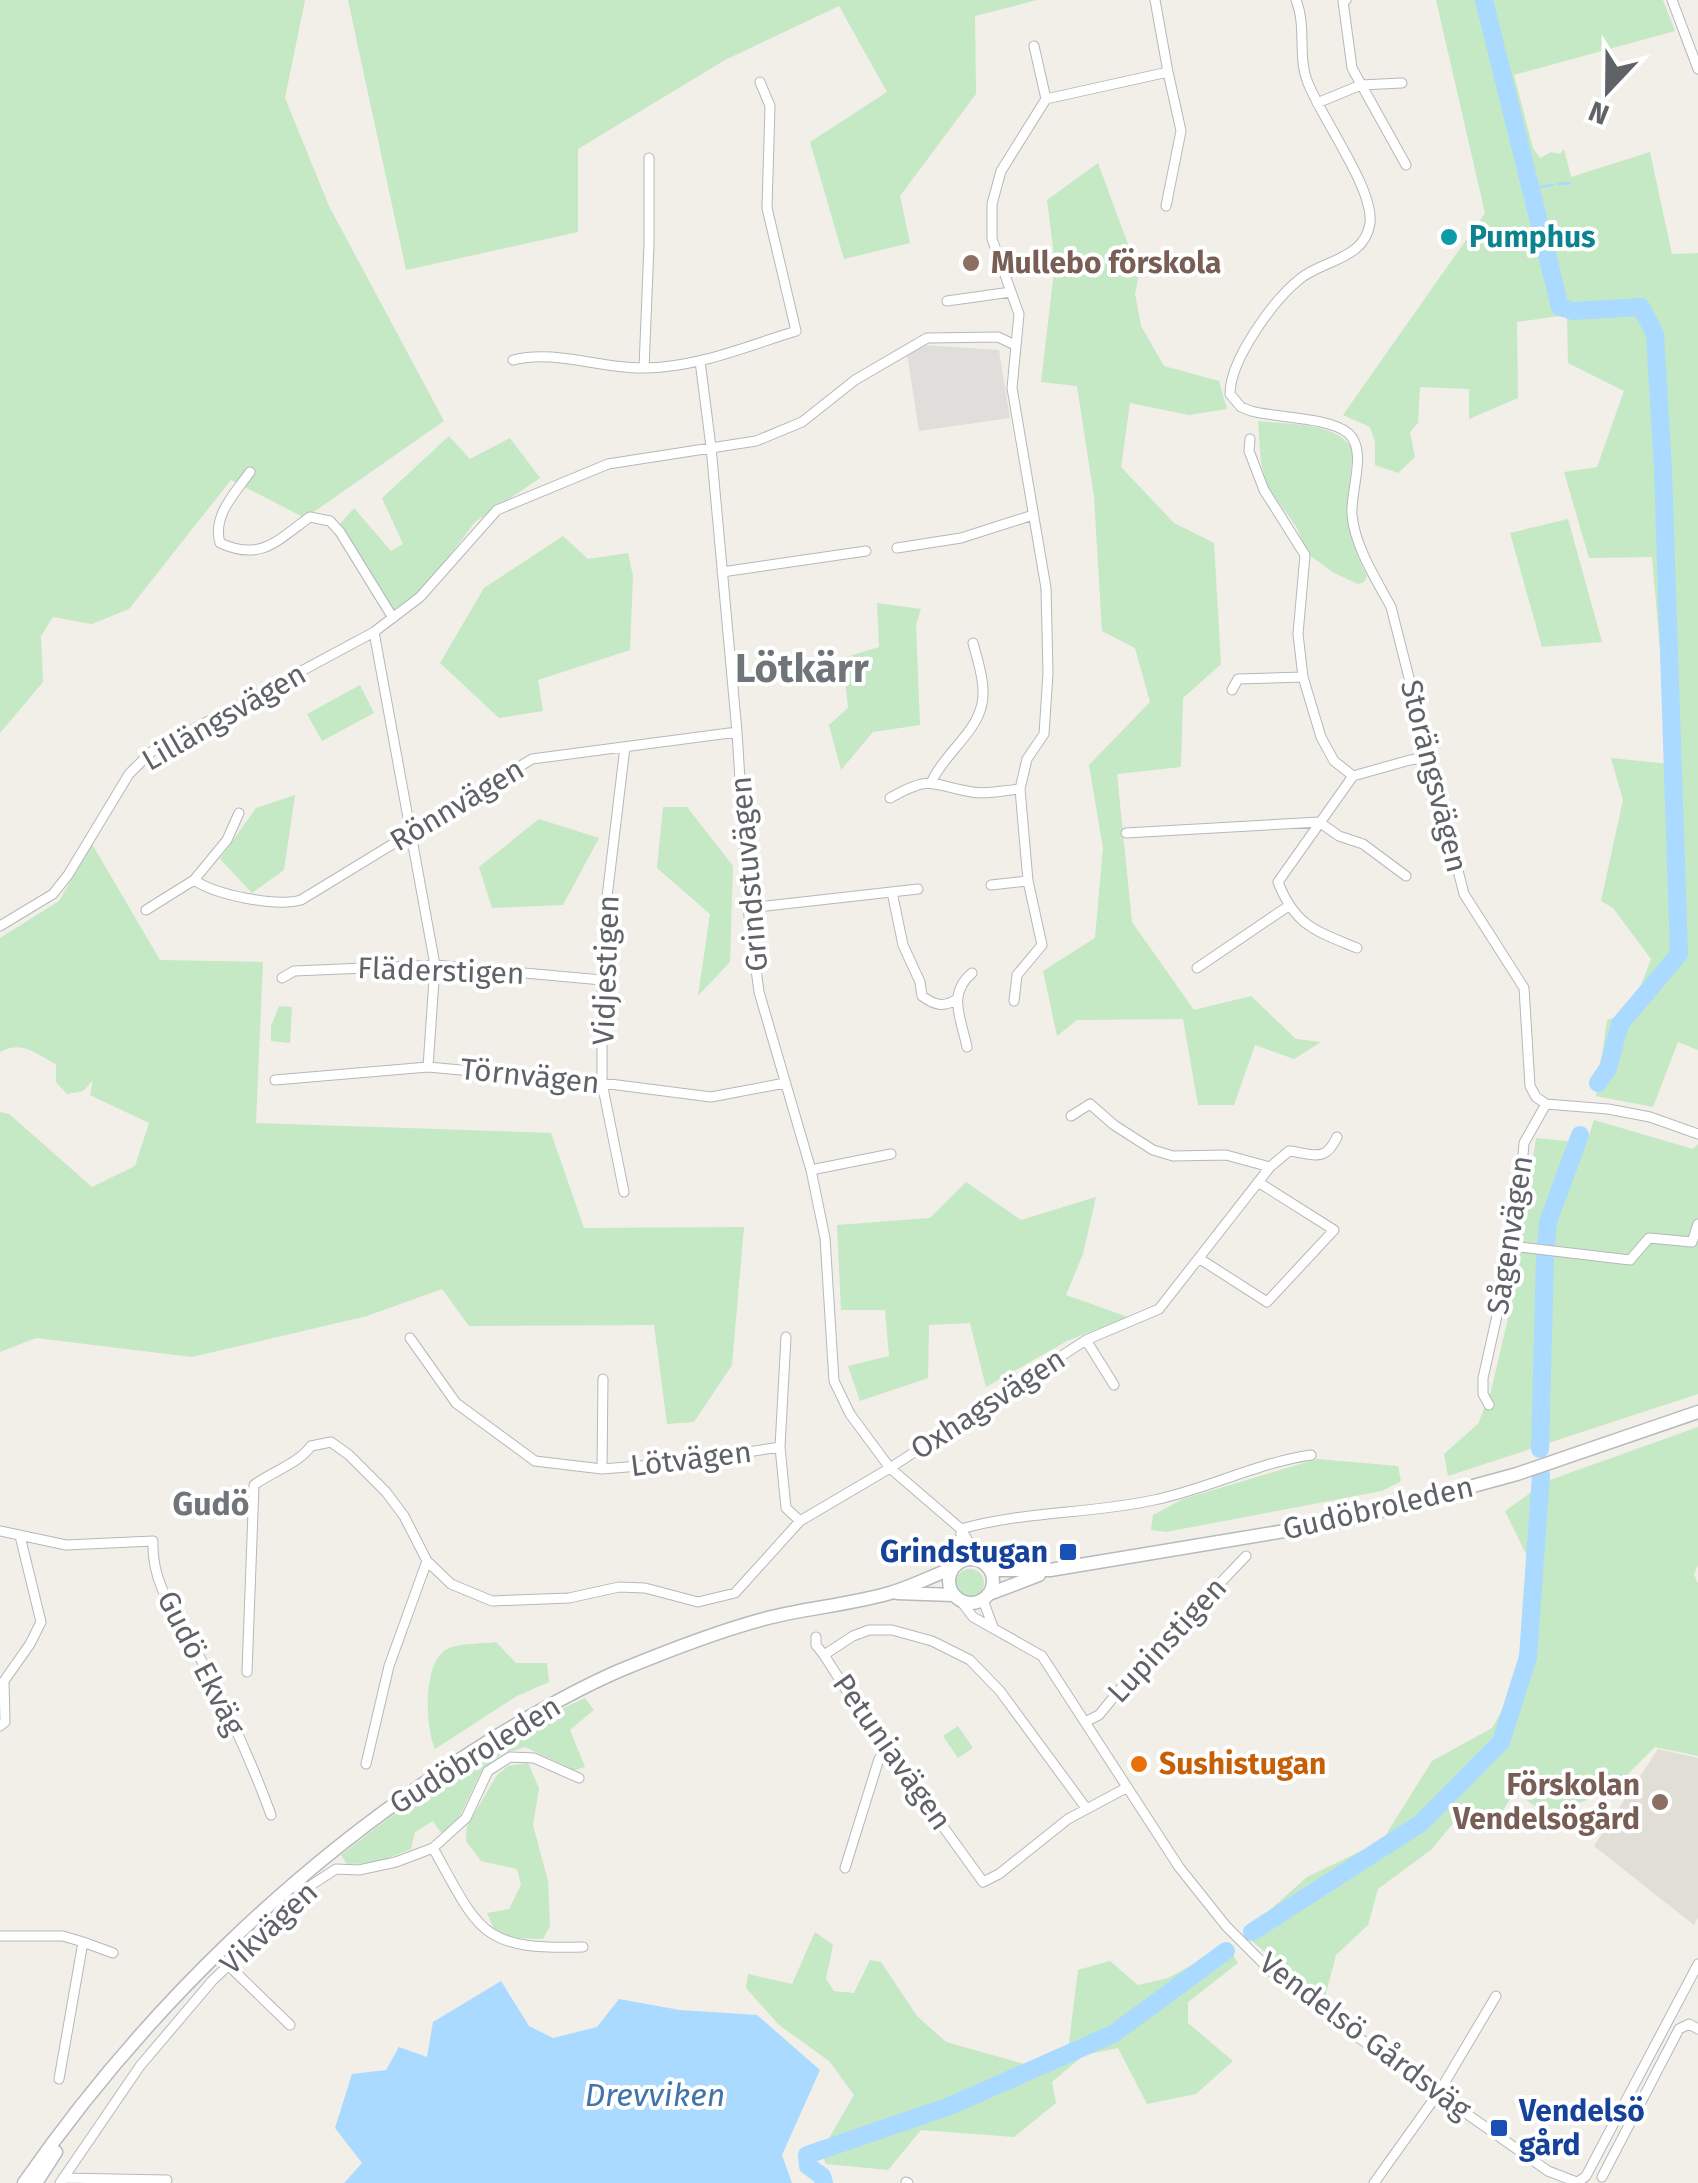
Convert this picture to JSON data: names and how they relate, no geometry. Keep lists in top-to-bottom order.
{
  "streets": {
    "main road": ["Gudöbroleden"],
    "street": [
      "Lillängsvägen",
      "Storängsvägen",
      "Rönnvägen",
      "Grindstuvägen",
      "Vidjestigen",
      "Fläderstigen",
      "Törnvägen",
      "Sågenvägen",
      "Oxhagsvägen",
      "Lötvägen",
      "Lupinstigen",
      "Gudö Ekväg",
      "Petuniavägen",
      "Vikvägen",
      "Vendelsö Gårdsväg"
    ]
  },
  "crossings": [
    ["Lillängsvägen", "Grindstuvägen"],
    ["Storängsvägen", "Sågenvägen"],
    ["Rönnvägen", "Grindstuvägen"],
    ["Rönnvägen", "Vidjestigen"],
    ["Grindstuvägen", "Törnvägen"],
    ["Grindstuvägen", "Oxhagsvägen"],
    ["Grindstuvägen", "Gudöbroleden"],
    ["Grindstuvägen", "Vendelsö Gårdsväg"],
    ["Vidjestigen", "Fläderstigen"],
    ["Vidjestigen", "Törnvägen"],
    ["Gudöbroleden", "Vendelsö Gårdsväg"],
    ["Lupinstigen", "Vendelsö Gårdsväg"],
    ["Petuniavägen", "Vendelsö Gårdsväg"]
  ],
  "districts": ["Lötkärr", "Gudö"],
  "water": ["Drevviken"],
  "places": {
    "other": [
      "Pumphus",
      "Mullebo förskola",
      "Sushistugan",
      "Förskolan Vendelsögård"
    ],
    "transit": ["Grindstugan", "Vendelsö gård"]
  },
  "north": "bottom"
}
